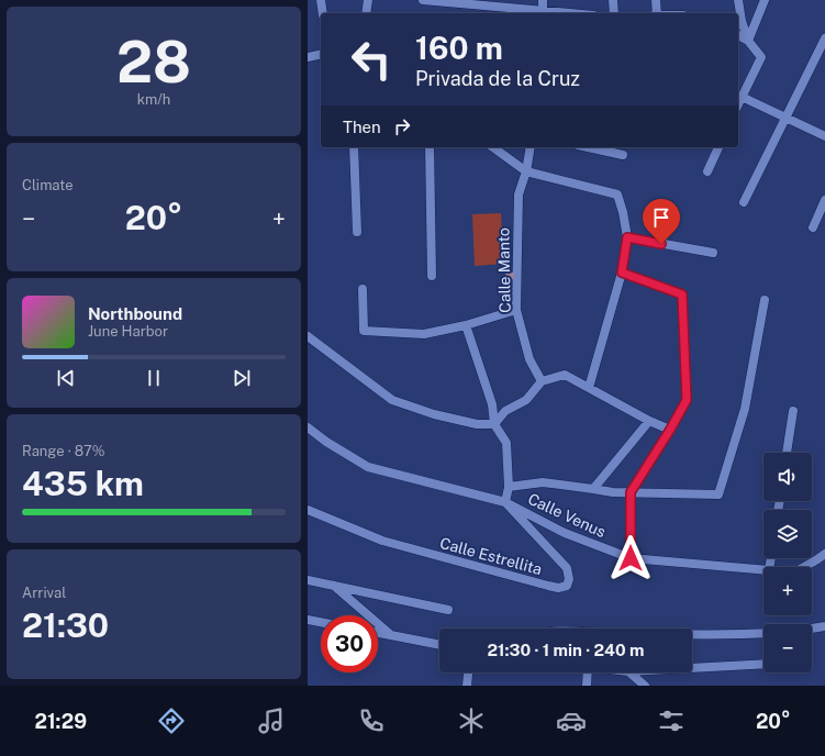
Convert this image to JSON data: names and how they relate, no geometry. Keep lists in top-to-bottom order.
{
  "streets": {
    "street": ["Calle Manto", "Calle Venus", "Calle Estrellita"]
  },
  "crossings": [
    ["Calle Venus", "Calle Estrellita"]
  ],
  "page": {
    "tile": [
      ["28", "km/h"],
      "Climate",
      ["Range · 87%", "435 km"],
      ["Arrival", "21:30"]
    ],
    "turn": ["160 m", "Privada de la Cruz"],
    "then": "Then",
    "heat": ["−", "20°", "+"],
    "song": ["Northbound", "June Harbor"],
    "map_buttons": ["+", "−"],
    "limit": "30",
    "trip": "21:30 · 1 min · 240 m",
    "tabs": ["21:29", "20°"]
  }
}
